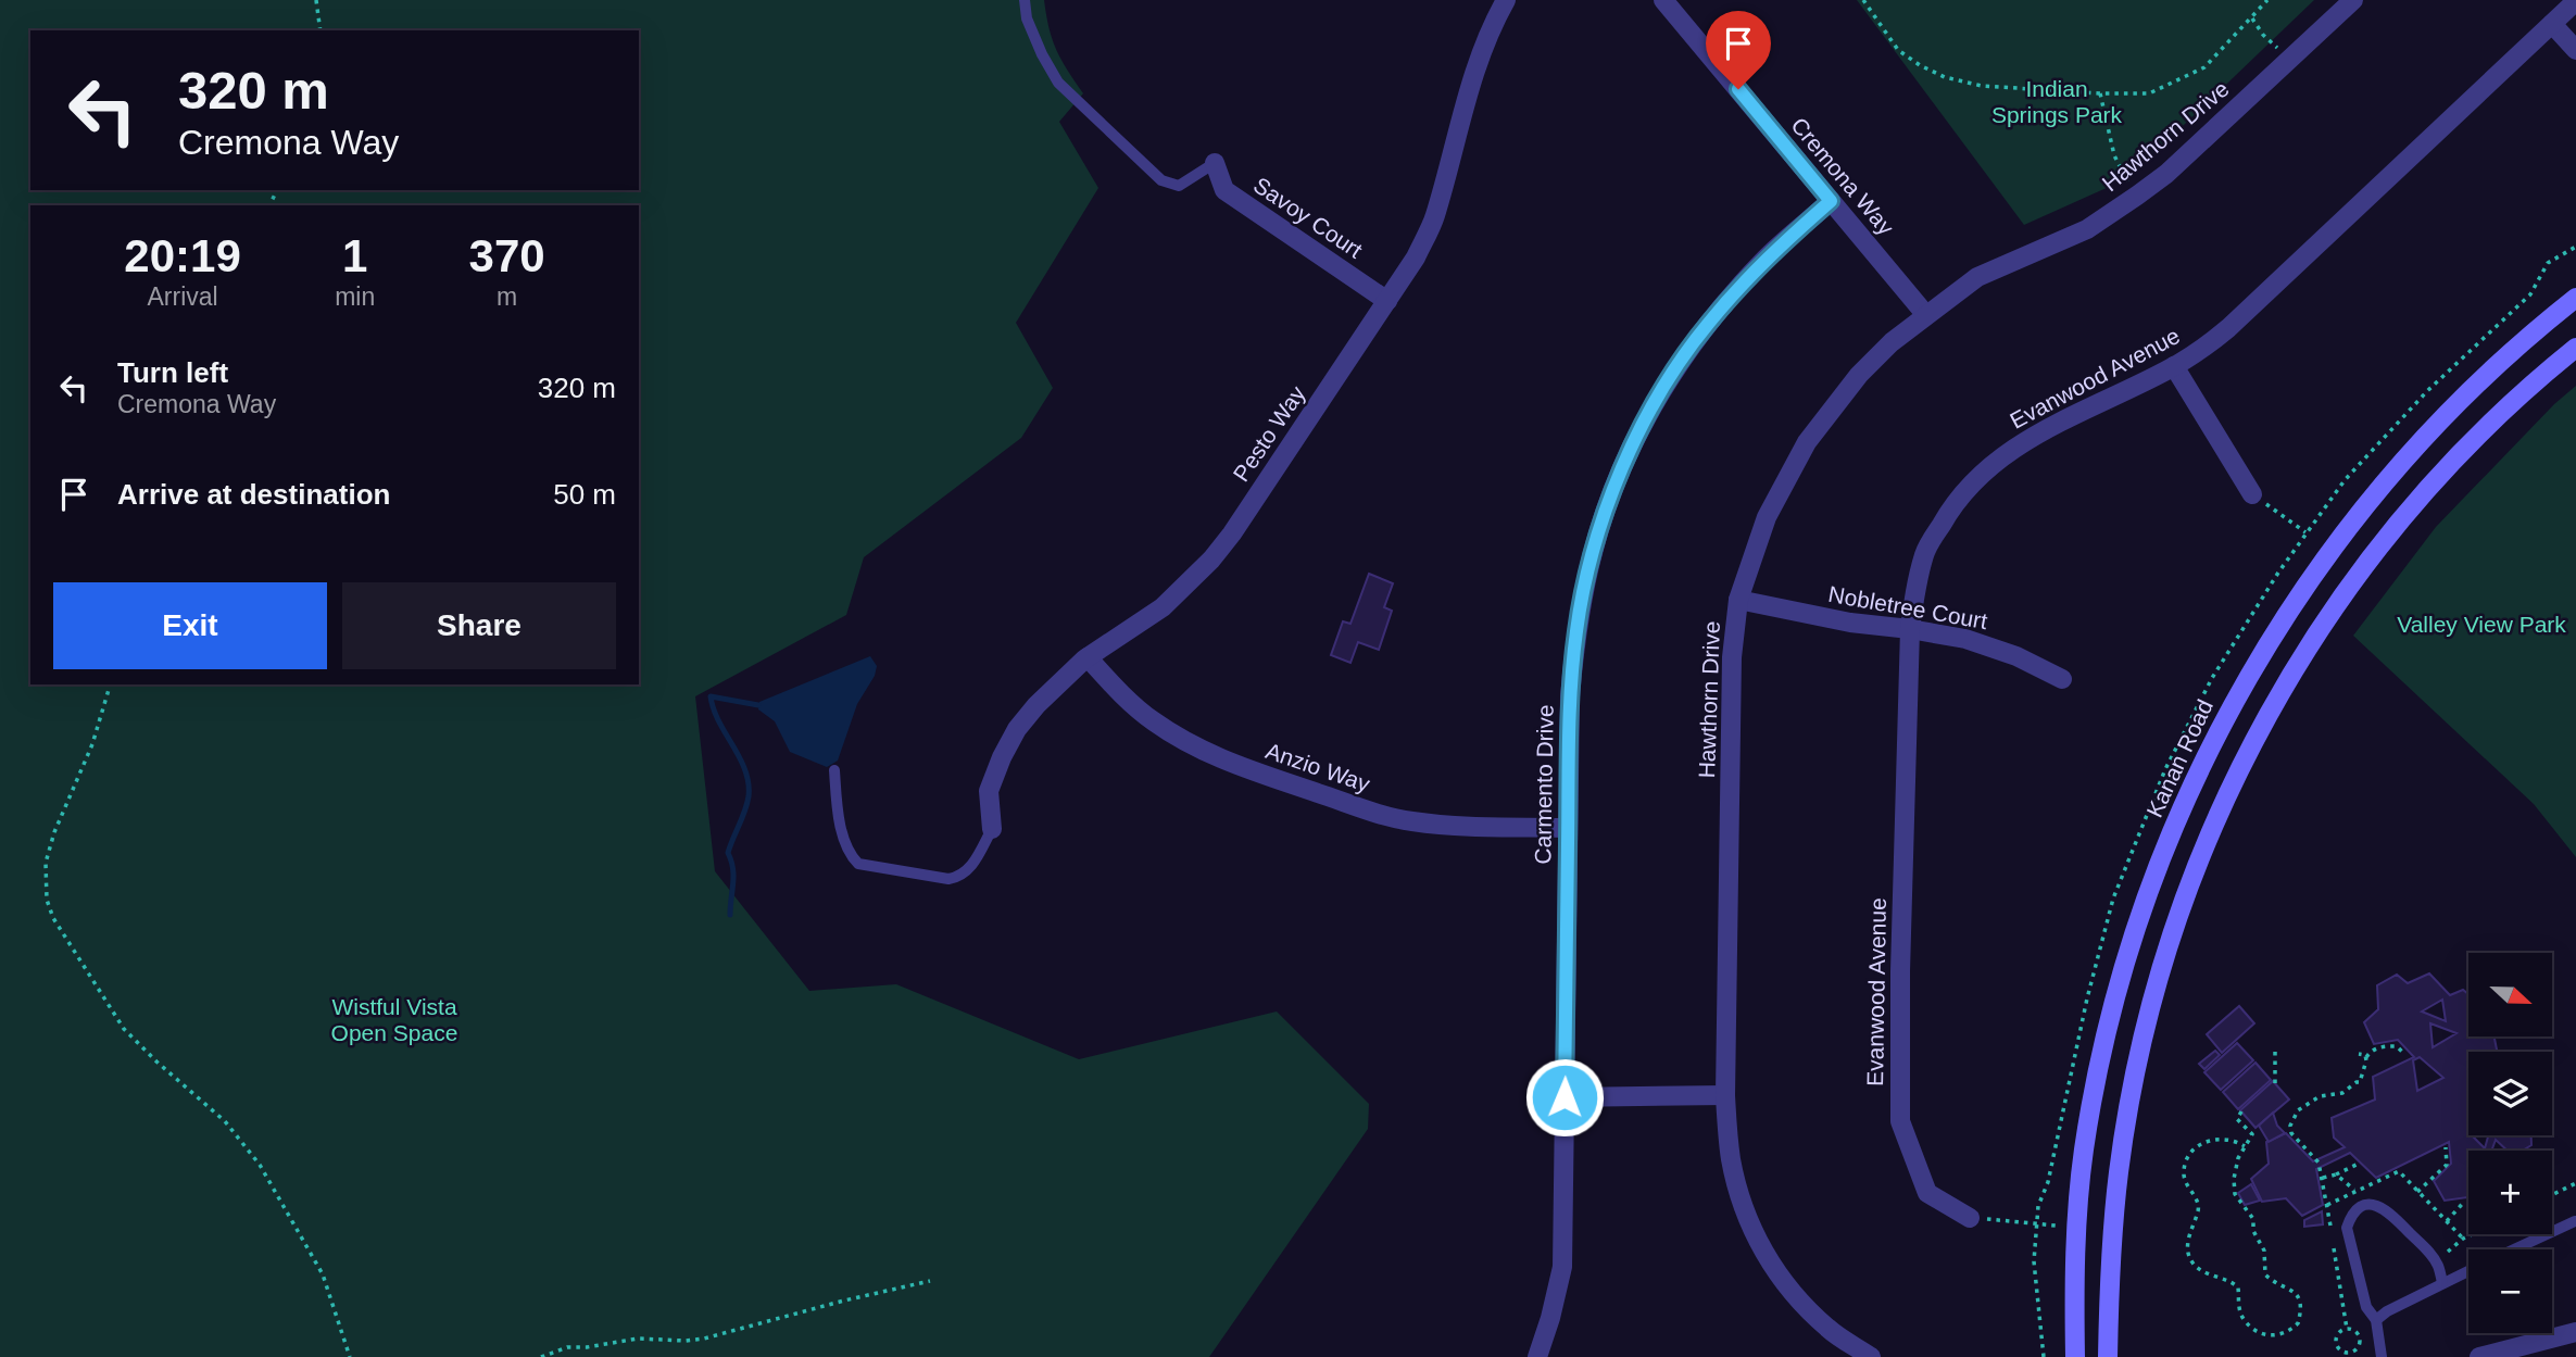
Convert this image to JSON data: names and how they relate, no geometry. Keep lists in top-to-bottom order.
{
  "streets": {
    "main road": ["Kanan Road"],
    "street": [
      "Hawthorn Drive",
      "Cremona Way",
      "Savoy Court",
      "Evanwood Avenue",
      "Pesto Way",
      "Nobletree Court",
      "Anzio Way",
      "Carmento Drive"
    ]
  },
  "crossings": [
    ["Hawthorn Drive", "Cremona Way"],
    ["Hawthorn Drive", "Nobletree Court"],
    ["Cremona Way", "Carmento Drive"],
    ["Savoy Court", "Pesto Way"],
    ["Evanwood Avenue", "Nobletree Court"],
    ["Pesto Way", "Anzio Way"],
    ["Anzio Way", "Carmento Drive"]
  ],
  "parks": ["Indian Springs Park", "Valley View Park", "Wistful Vista Open Space"],
  "north": "right",
  "page": {
    "turn": ["320 m", "Cremona Way"],
    "eta": [
      "20:19",
      "Arrival",
      "1",
      "min",
      "370",
      "m"
    ],
    "list": [
      {
        "name": "Turn left",
        "note": "Cremona Way",
        "value": "320 m"
      },
      {
        "name": "Arrive at destination",
        "value": "50 m"
      }
    ],
    "buttons": ["Exit", "Share"],
    "map_buttons": ["+", "−"]
  }
}
